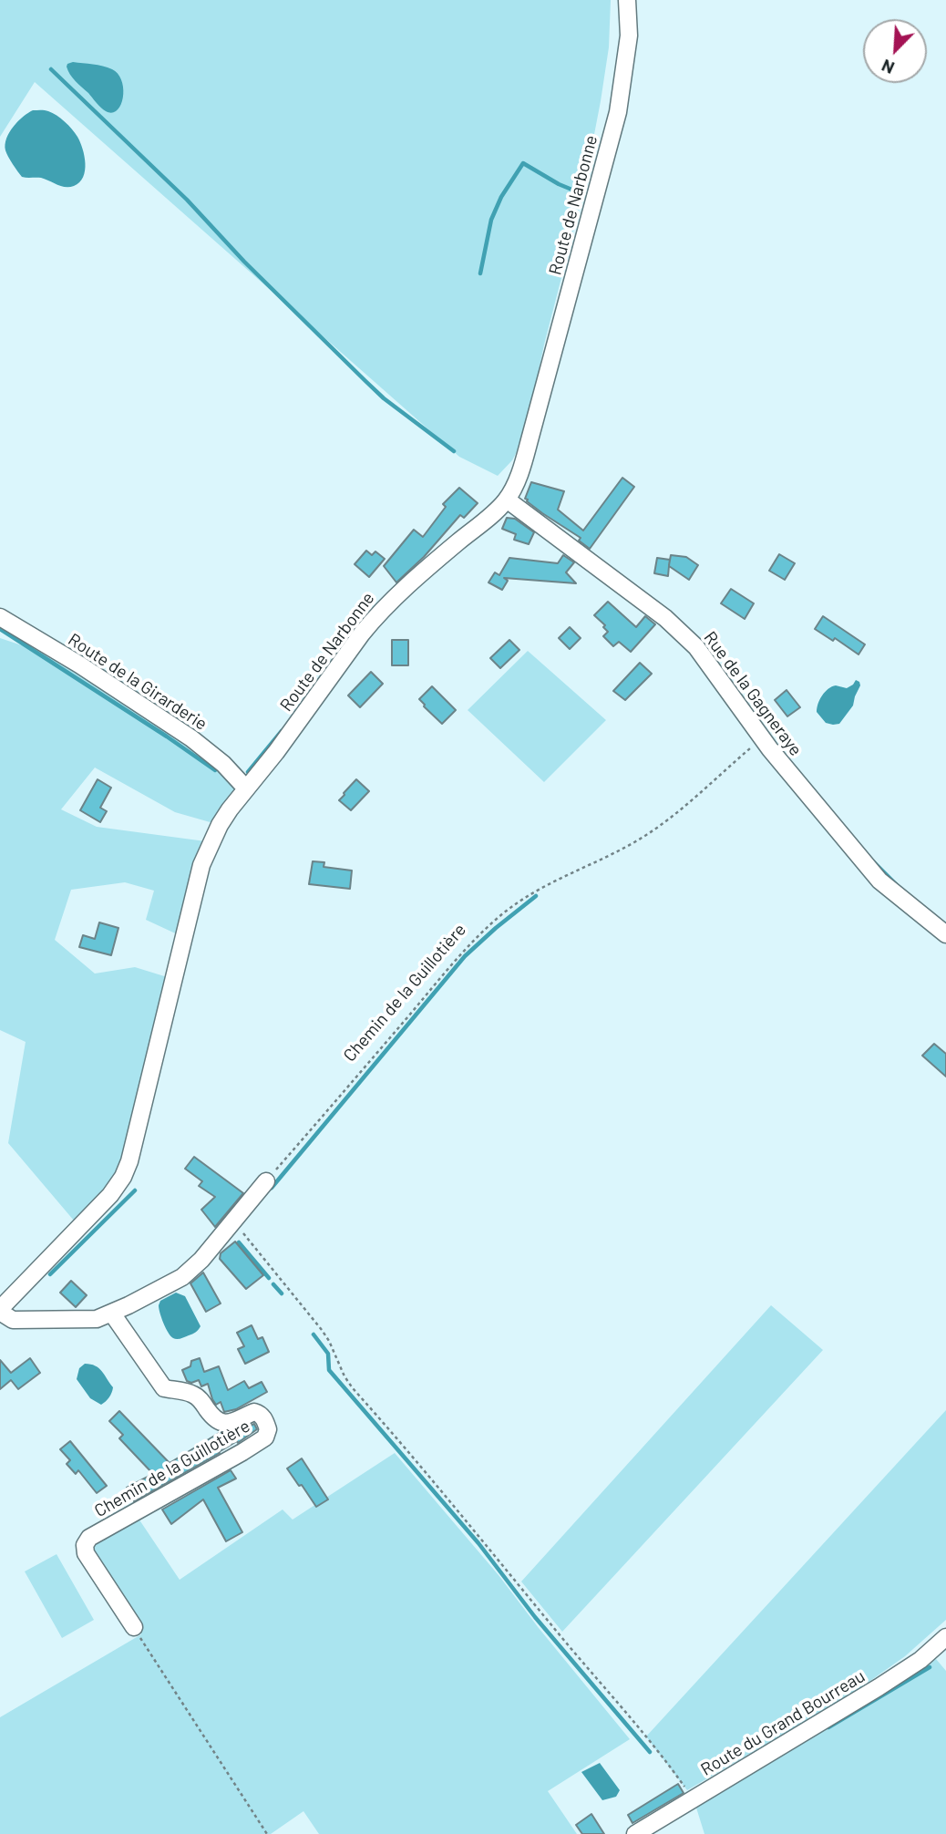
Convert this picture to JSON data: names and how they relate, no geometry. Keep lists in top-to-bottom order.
{
  "streets": {
    "street": [
      "Route de Narbonne",
      "Route de la Girarderie",
      "Rue de la Gagneraye",
      "Chemin de la Guillotière",
      "Route du Grand Bourreau"
    ]
  },
  "crossings": [
    ["Route de Narbonne", "Route de la Girarderie"],
    ["Route de Narbonne", "Rue de la Gagneraye"],
    ["Rue de la Gagneraye", "Chemin de la Guillotière"]
  ],
  "north": "bottom left"
}
